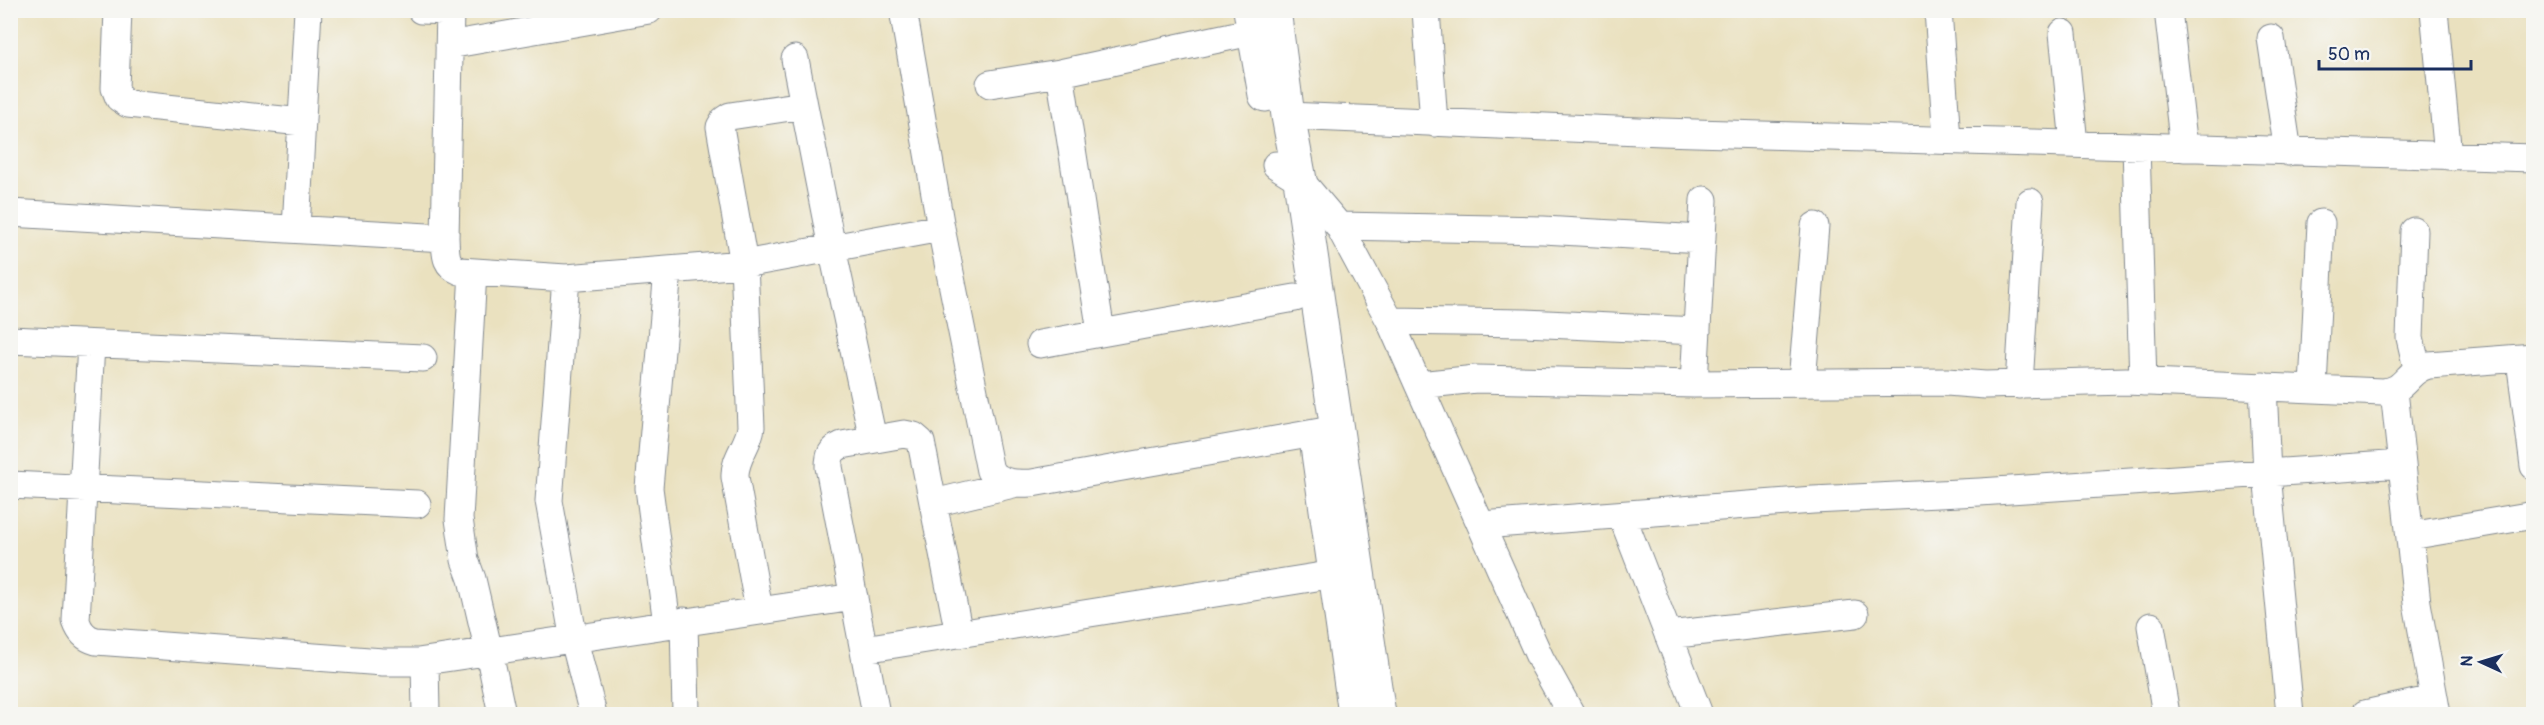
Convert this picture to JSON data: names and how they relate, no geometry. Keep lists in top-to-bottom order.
{
  "scale_bar": "50 m",
  "north": "left"
}
